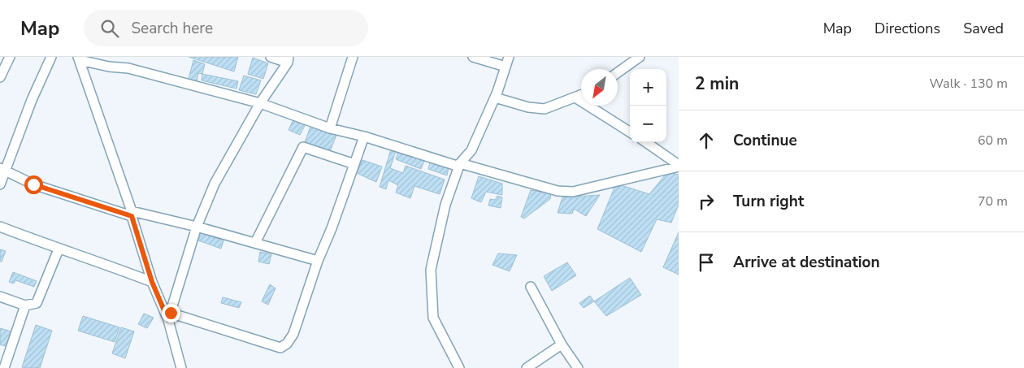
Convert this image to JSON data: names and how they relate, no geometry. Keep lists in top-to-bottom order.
{
  "north": "bottom left",
  "page": {
    "header": "Map",
    "search": "Search here",
    "nav": ["Map", "Directions", "Saved"],
    "heading": ["2 min", "Walk · 130 m"],
    "map_buttons": ["+", "−"],
    "list": [
      ["Continue", "60 m"],
      ["Turn right", "70 m"],
      "Arrive at destination"
    ]
  }
}
